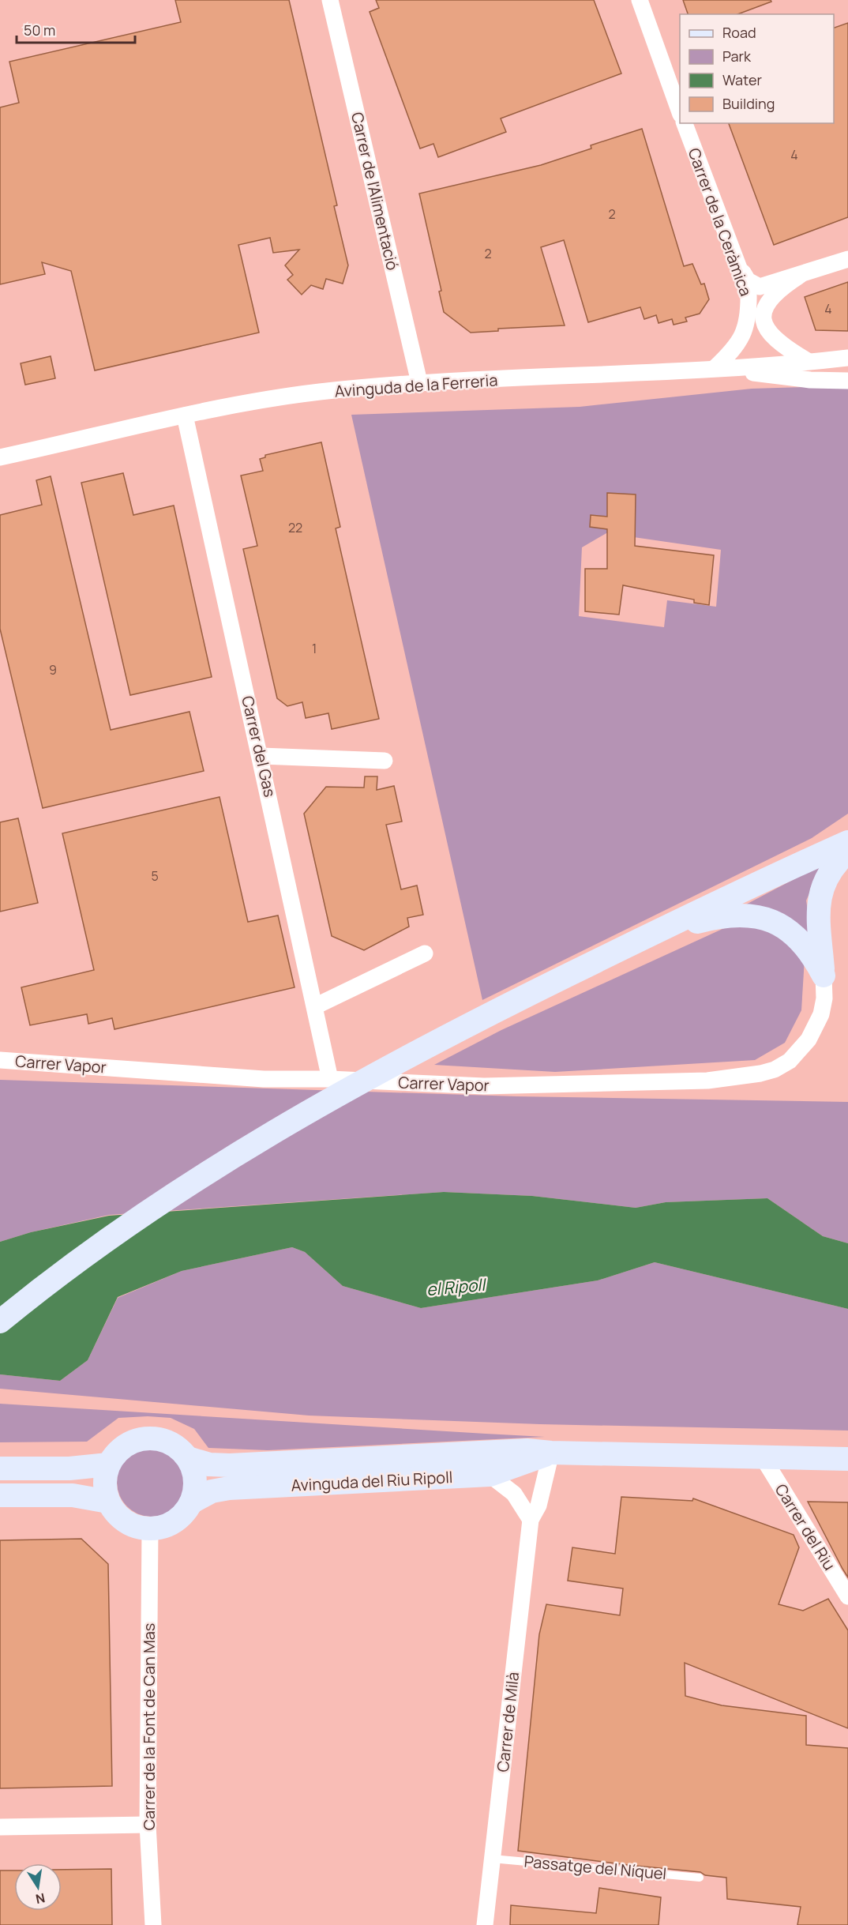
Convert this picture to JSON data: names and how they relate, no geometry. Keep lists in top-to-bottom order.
{
  "streets": {
    "street": [
      "Carrer de l'Alimentació",
      "Carrer de la Ceràmica",
      "Avinguda de la Ferreria",
      "Carrer del Gas",
      "Carrer Vapor",
      "Avinguda del Riu Ripoll",
      "Carrer del Riu",
      "Carrer de Milà",
      "Carrer de la Font de Can Mas"
    ],
    "lane": ["Passatge del Níquel"]
  },
  "crossings": [
    ["Carrer de l'Alimentació", "Avinguda de la Ferreria"],
    ["Carrer de la Ceràmica", "Avinguda de la Ferreria"],
    ["Avinguda de la Ferreria", "Carrer del Gas"],
    ["Carrer del Gas", "Carrer Vapor"],
    ["Avinguda del Riu Ripoll", "Carrer del Riu"],
    ["Avinguda del Riu Ripoll", "Carrer de Milà"],
    ["Avinguda del Riu Ripoll", "Carrer de la Font de Can Mas"],
    ["Carrer de Milà", "Passatge del Níquel"]
  ],
  "water": ["el Ripoll"],
  "house_numbers": [
    "4",
    "2",
    "2",
    "4",
    "22",
    "1",
    "9",
    "5"
  ],
  "legend": [
    "Road",
    "Park",
    "Water",
    "Building"
  ],
  "scale_bar": "50 m",
  "north": "bottom"
}
